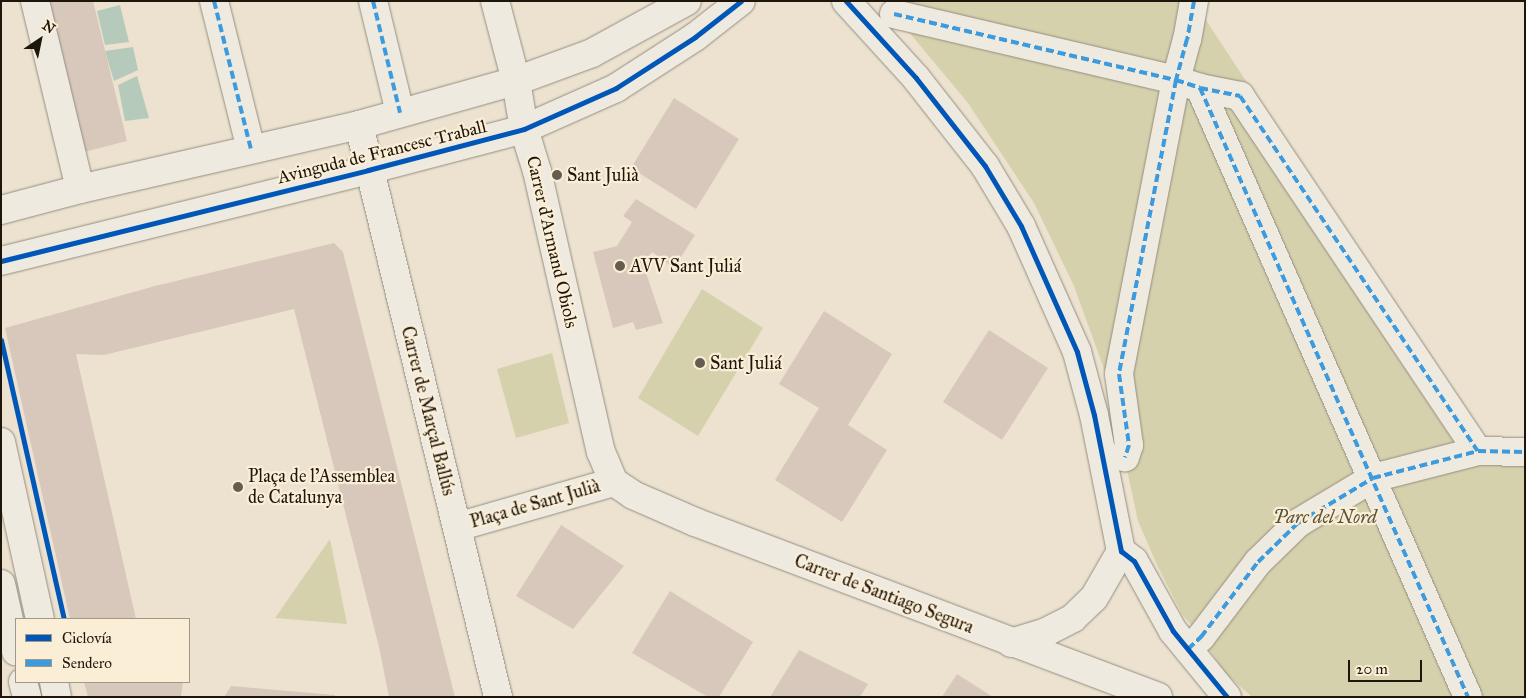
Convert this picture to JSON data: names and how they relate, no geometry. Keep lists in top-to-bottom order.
{
  "streets": {
    "street": [
      "Avinguda de Francesc Traball",
      "Carrer d'Armand Obiols",
      "Carrer de Marçal Ballús",
      "Plaça de Sant Julià",
      "Carrer de Santiago Segura"
    ]
  },
  "crossings": [
    ["Avinguda de Francesc Traball", "Carrer d'Armand Obiols"],
    ["Avinguda de Francesc Traball", "Carrer de Marçal Ballús"],
    ["Carrer d'Armand Obiols", "Plaça de Sant Julià"],
    ["Carrer d'Armand Obiols", "Carrer de Santiago Segura"],
    ["Carrer de Marçal Ballús", "Plaça de Sant Julià"],
    ["Plaça de Sant Julià", "Carrer de Santiago Segura"]
  ],
  "parks": ["Parc del Nord"],
  "places": [
    "Sant Julià",
    "AVV Sant Juliá",
    "Sant Juliá",
    "Plaça de l'Assemblea de Catalunya"
  ],
  "legend": ["Ciclovía", "Sendero"],
  "scale_bar": "20 m",
  "north": "top right"
}
